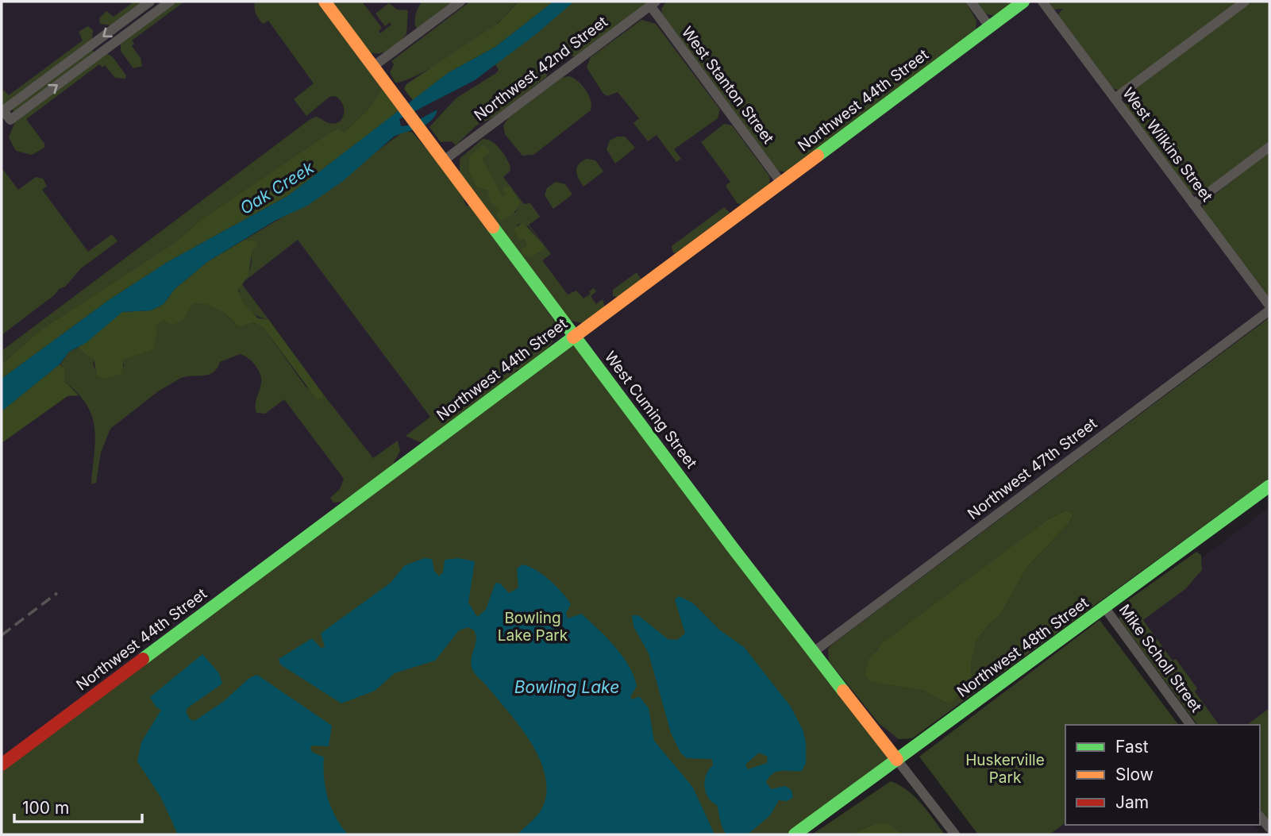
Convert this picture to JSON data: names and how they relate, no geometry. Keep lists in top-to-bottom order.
{
  "streets": {
    "street": [
      "Northwest 42nd Street",
      "West Stanton Street",
      "Northwest 44th Street",
      "West Wilkins Street",
      "West Cuming Street",
      "Northwest 47th Street",
      "Northwest 48th Street",
      "Mike Scholl Street"
    ]
  },
  "crossings": [
    ["Northwest 42nd Street", "West Stanton Street"],
    ["Northwest 42nd Street", "West Cuming Street"],
    ["West Stanton Street", "Northwest 44th Street"],
    ["Northwest 44th Street", "West Cuming Street"],
    ["West Cuming Street", "Northwest 47th Street"],
    ["West Cuming Street", "Northwest 48th Street"],
    ["Northwest 48th Street", "Mike Scholl Street"]
  ],
  "water": ["Oak Creek", "Bowling Lake"],
  "parks": ["Bowling Lake Park", "Huskerville Park"],
  "legend": ["Fast", "Slow", "Jam"],
  "scale_bar": "100 m"
}
